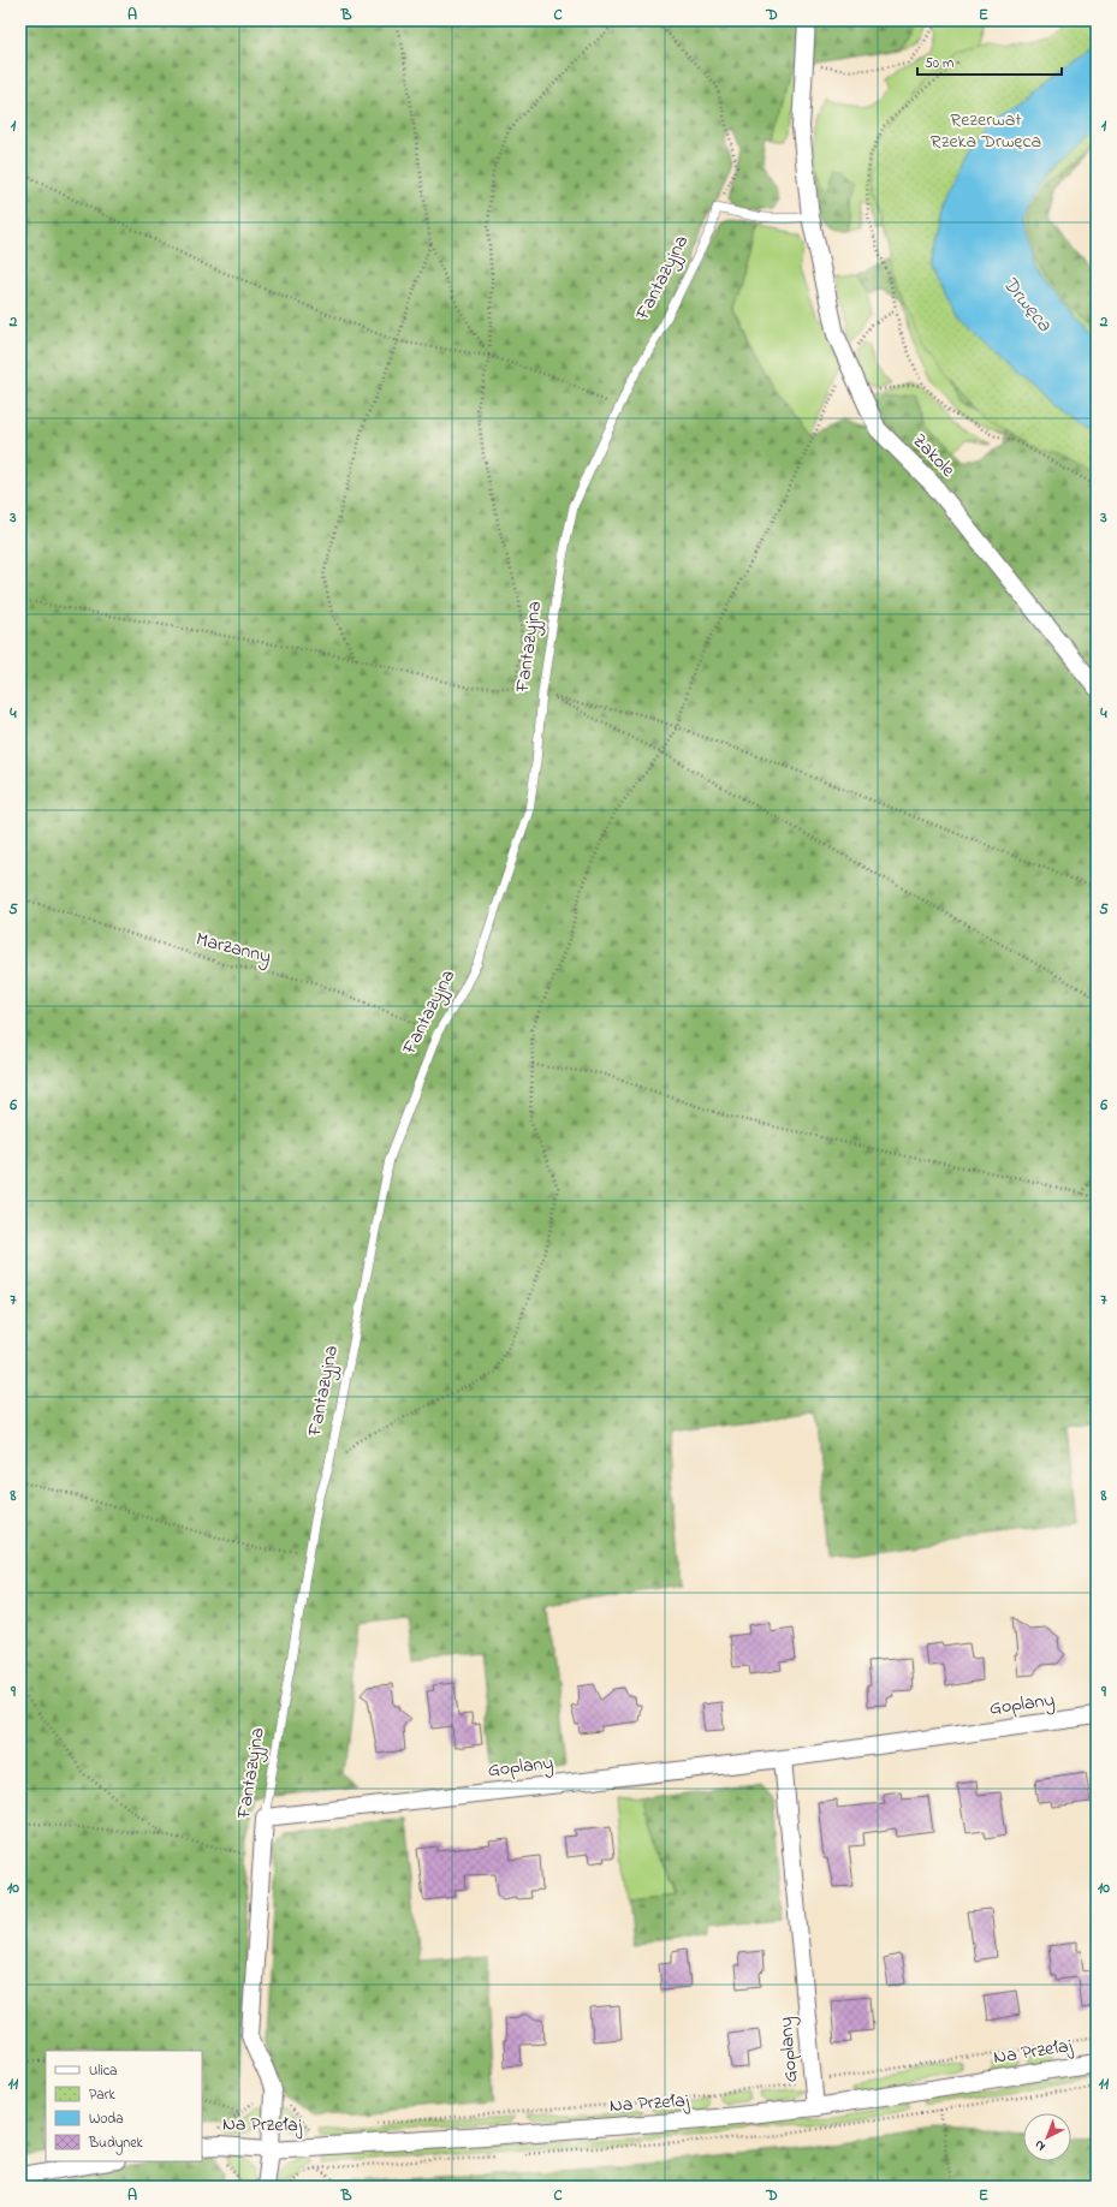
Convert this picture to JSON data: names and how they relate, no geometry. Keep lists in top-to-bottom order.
{
  "streets": {
    "street": [
      "Fantazyjna",
      "Zakole",
      "Goplany",
      "Na Przełaj"
    ],
    "path": ["Marzanny"]
  },
  "crossings": [
    ["Fantazyjna", "Marzanny"],
    ["Fantazyjna", "Goplany"],
    ["Fantazyjna", "Na Przełaj"],
    ["Goplany", "Na Przełaj"]
  ],
  "water": ["Drwęca"],
  "parks": ["Rezerwat Rzeka Drwęca"],
  "legend": [
    "Ulica",
    "Park",
    "Woda",
    "Budynek"
  ],
  "scale_bar": "50 m",
  "north": "bottom left",
  "grid": {
    "columns": [
      "A",
      "B",
      "C",
      "D",
      "E"
    ],
    "rows": [
      "1",
      "2",
      "3",
      "4",
      "5",
      "6",
      "7",
      "8",
      "9",
      "10",
      "11"
    ]
  }
}
